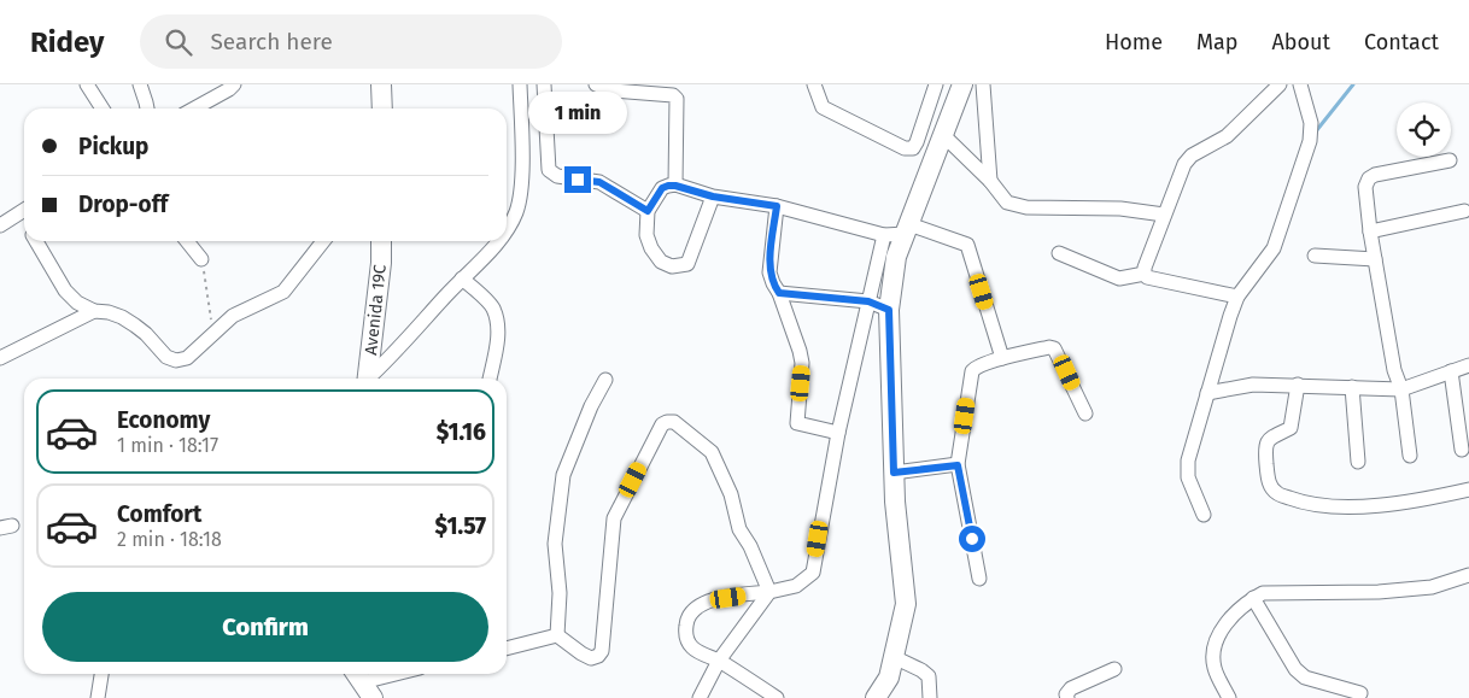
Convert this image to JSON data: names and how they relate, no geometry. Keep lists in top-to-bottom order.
{
  "streets": {
    "street": ["Avenida 19C"]
  },
  "page": {
    "header": "Ridey",
    "search": "Search here",
    "nav": [
      "Home",
      "Map",
      "About",
      "Contact"
    ],
    "bubble": "1 min",
    "banner": ["Pickup", "Drop-off"],
    "list": [
      {
        "name": "Economy",
        "note": "1 min · 18:17",
        "value": "$1.16"
      },
      {
        "name": "Comfort",
        "note": "2 min · 18:18",
        "value": "$1.57"
      }
    ],
    "buttons": "Confirm"
  }
}
